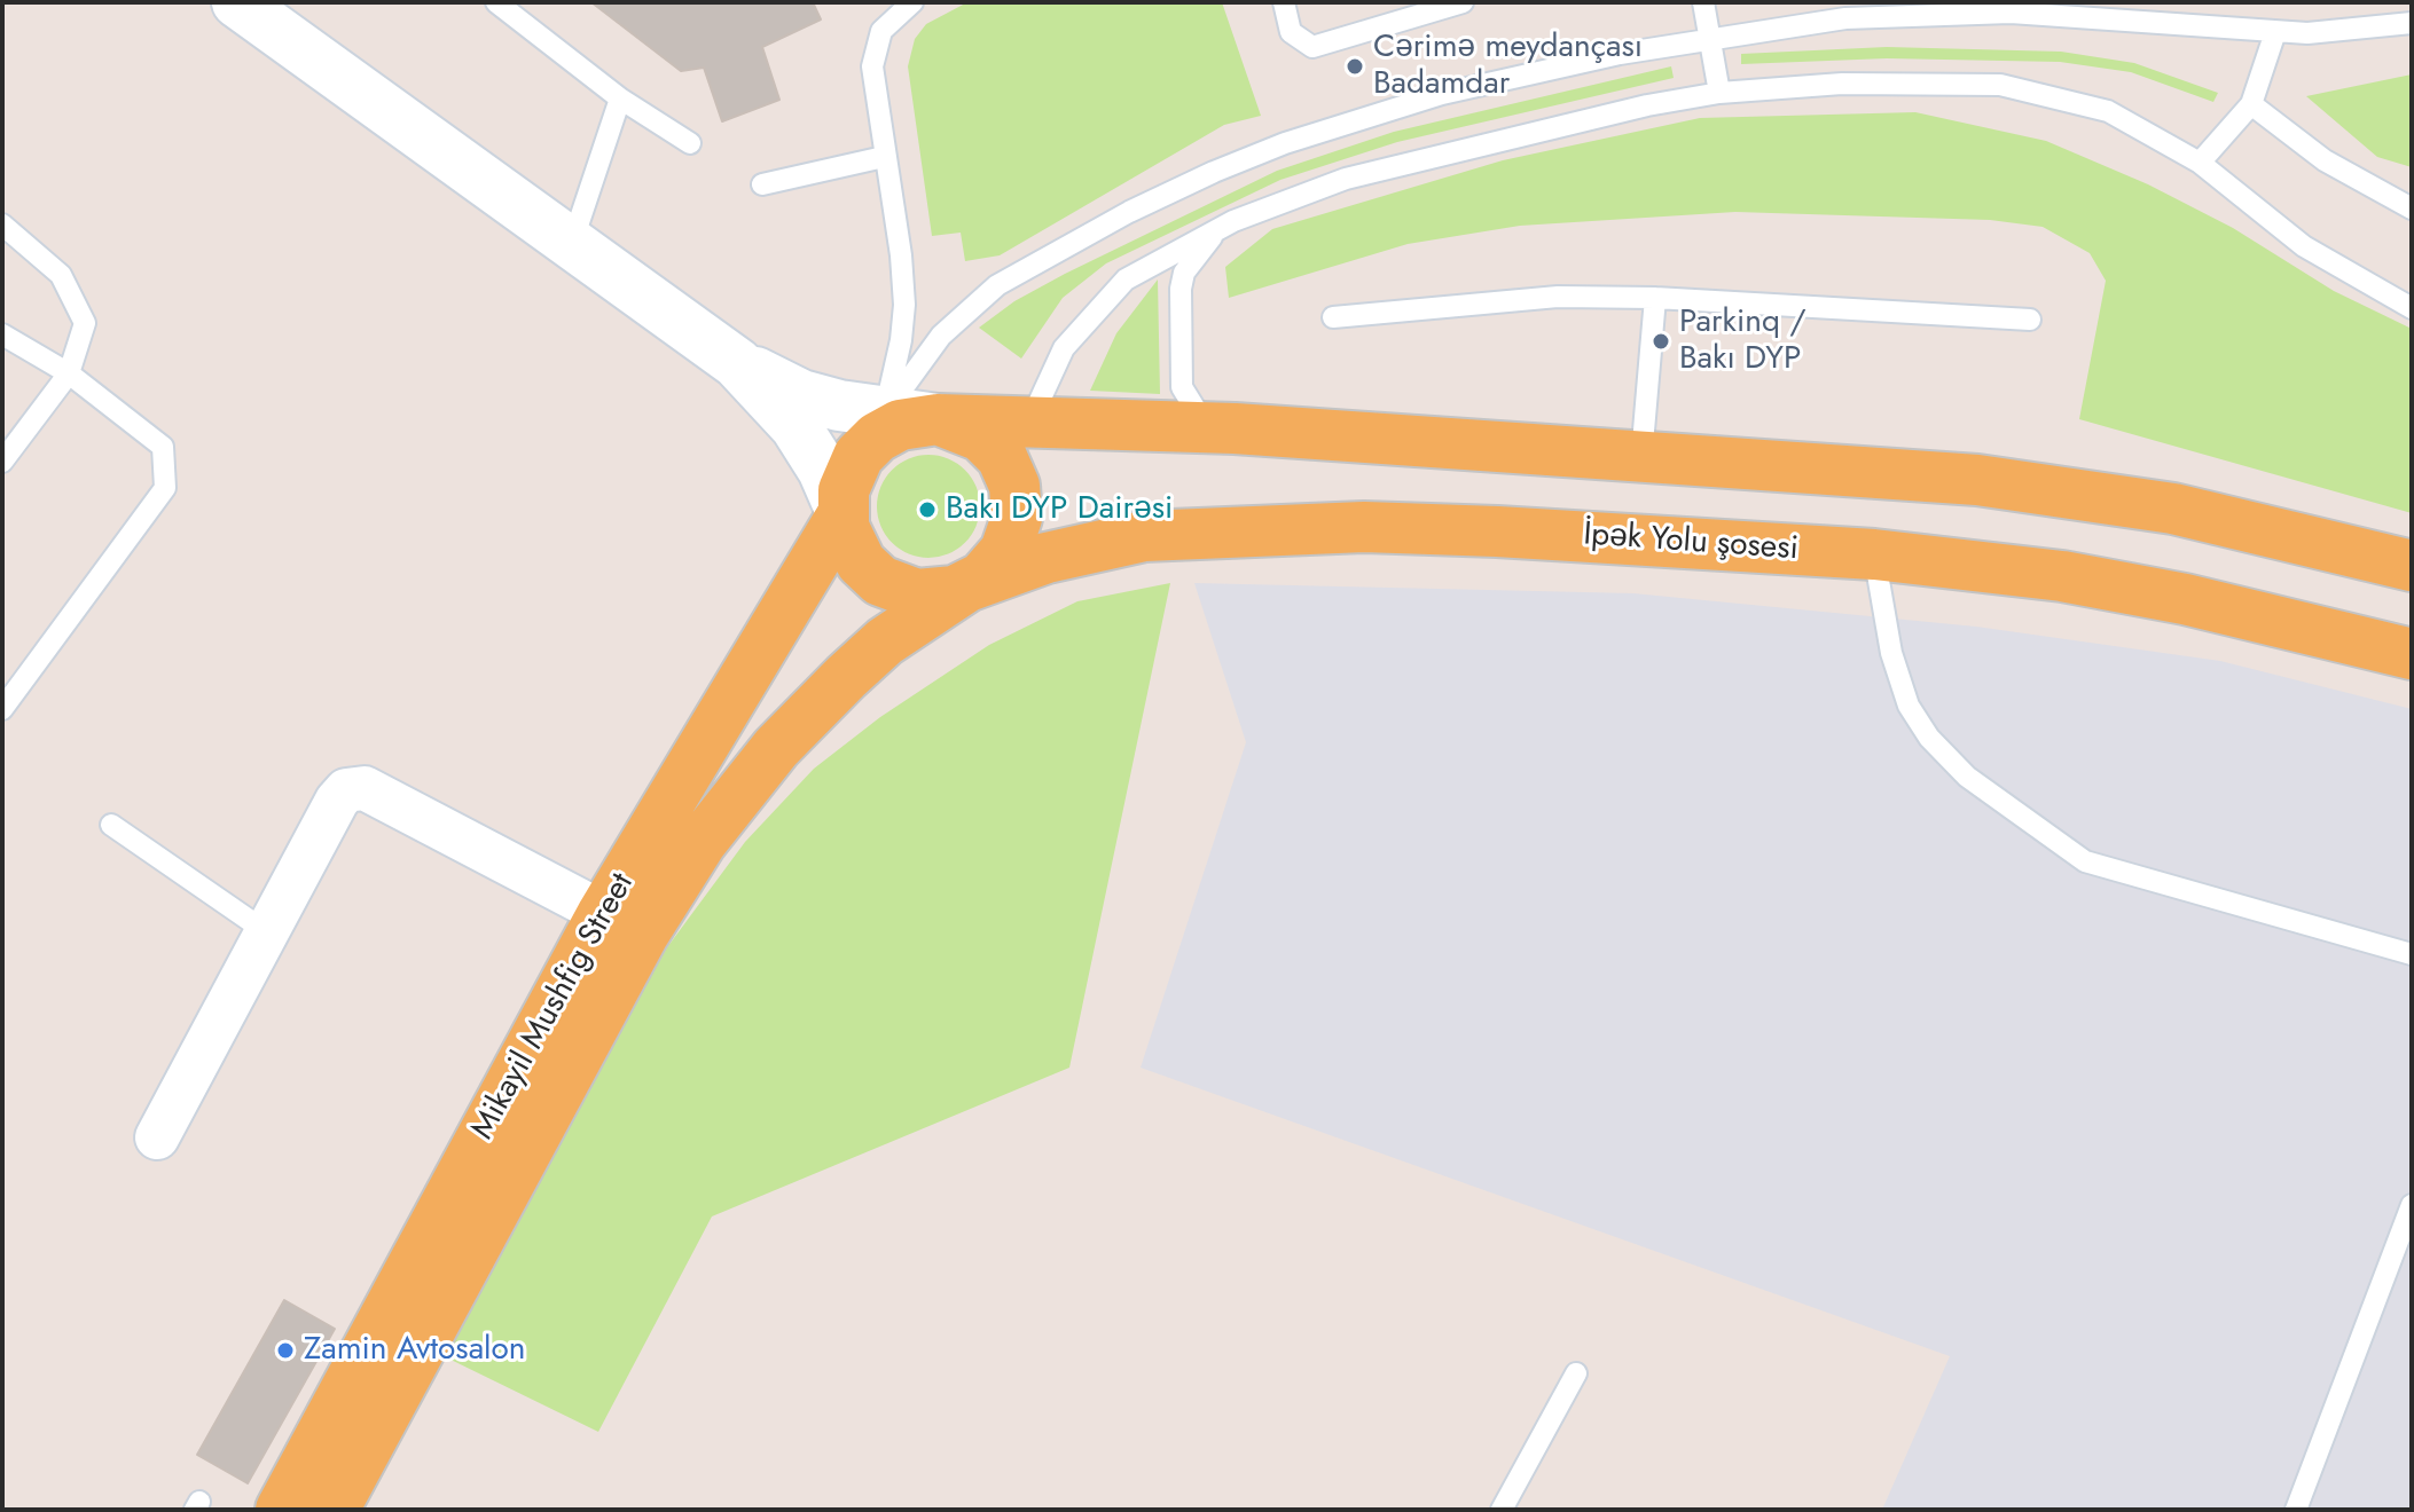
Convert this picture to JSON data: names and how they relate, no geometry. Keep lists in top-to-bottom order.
{
  "streets": {
    "main road": ["İpək Yolu şosesi", "Mikayil Mushfig Street"]
  },
  "crossings": [
    ["İpək Yolu şosesi", "Mikayil Mushfig Street"]
  ],
  "places": [
    "Cərimə meydançası Badamdar",
    "Parkinq / Bakı DYP",
    "Bakı DYP Dairəsi",
    "Zamin Avtosalon"
  ]
}
